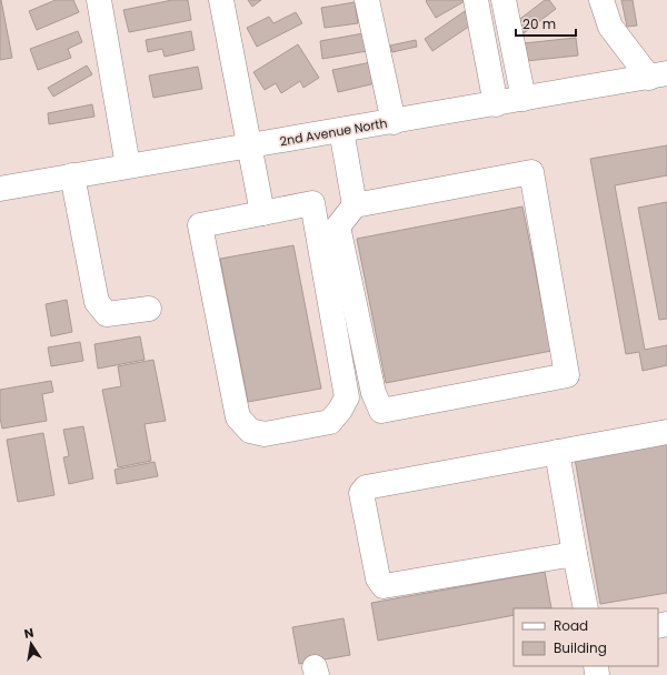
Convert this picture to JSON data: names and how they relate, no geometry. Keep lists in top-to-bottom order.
{
  "streets": {
    "street": ["2nd Avenue North"]
  },
  "legend": ["Road", "Building"],
  "scale_bar": "20 m",
  "north": "top"
}
